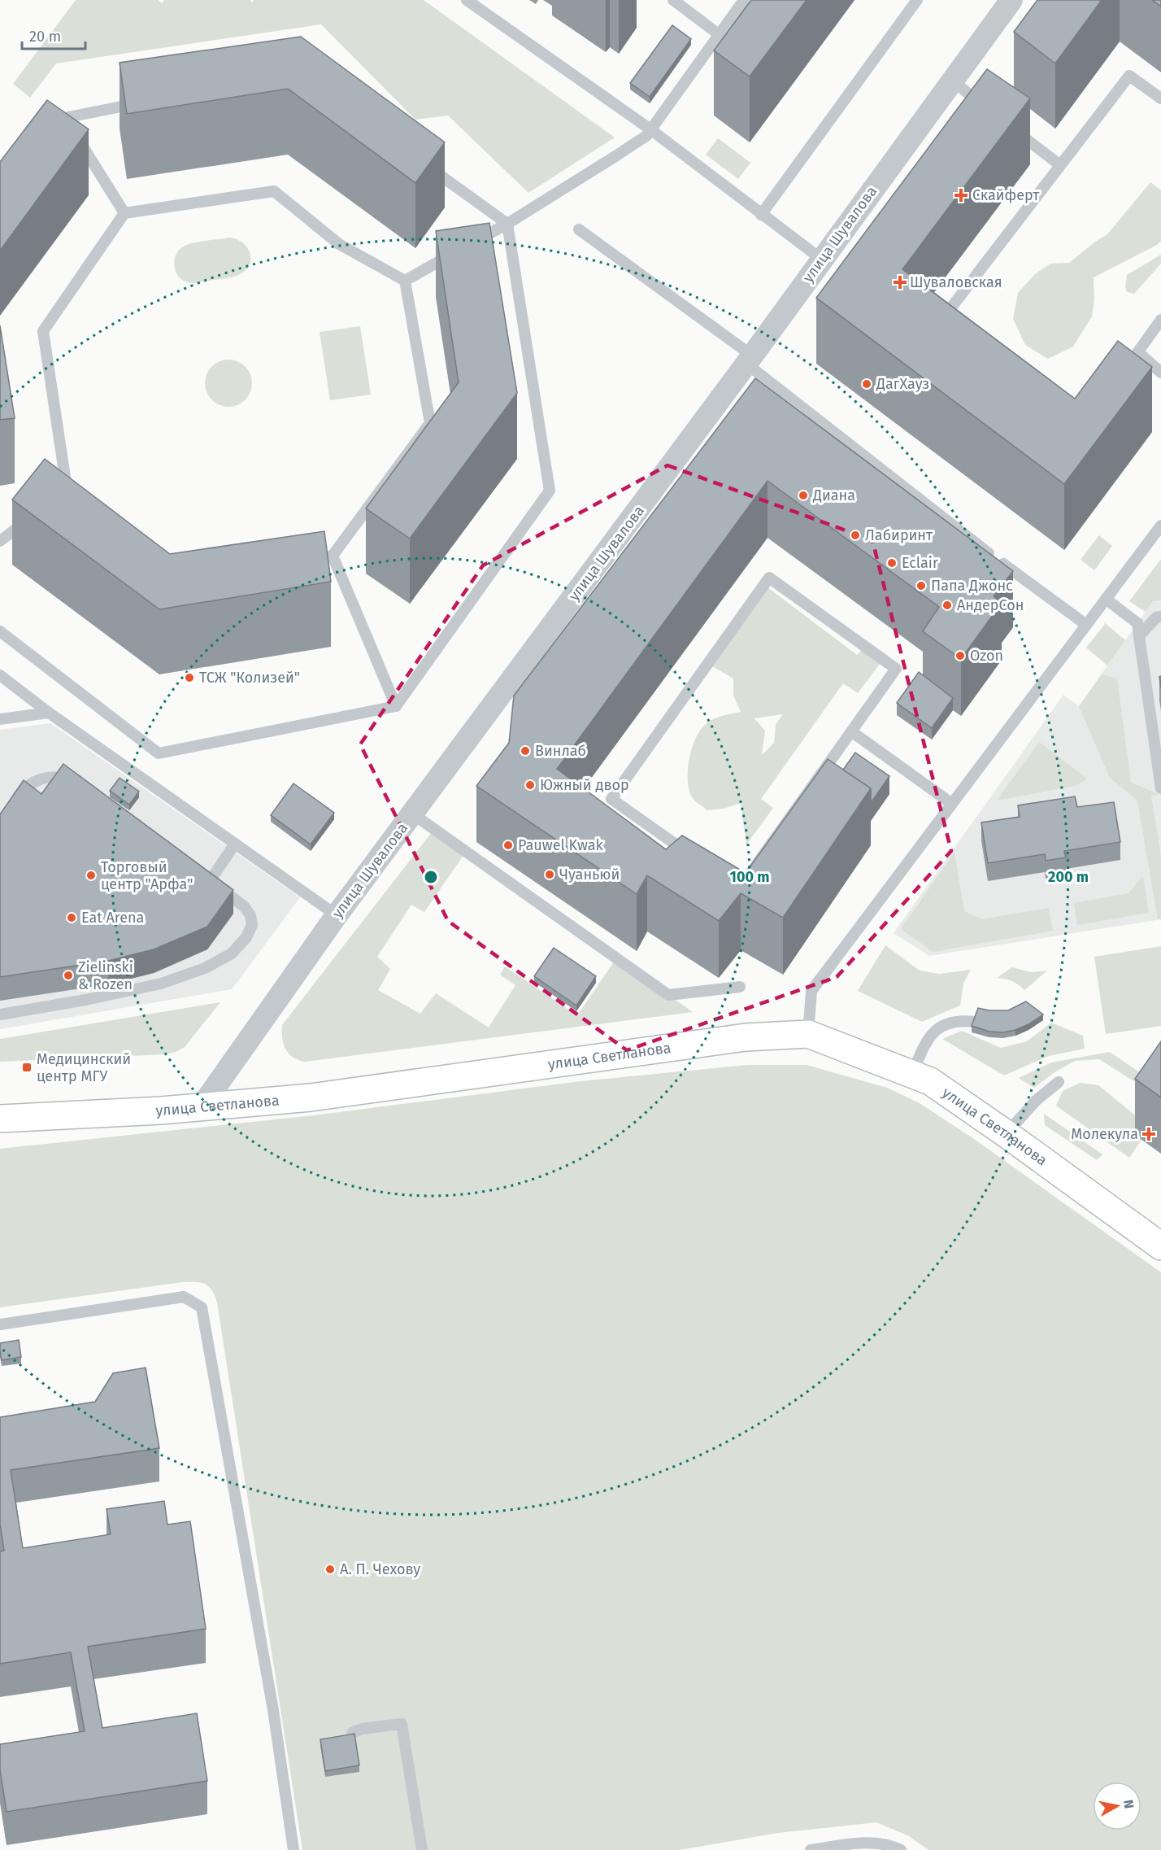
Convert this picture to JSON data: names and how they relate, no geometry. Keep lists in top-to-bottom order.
{
  "streets": {
    "street": ["улица Шувалова", "улица Светланова"]
  },
  "crossings": [
    ["улица Шувалова", "улица Светланова"]
  ],
  "places": {
    "health": ["Скайферт", "Шуваловская", "Молекула"],
    "other": [
      "ДагХауз",
      "Диана",
      "Лабиринт",
      "Eclair",
      "Папа Джонс",
      "АндерСон",
      "Ozon",
      "ТСЖ \"Колизей\"",
      "Винлаб",
      "Южный двор",
      "Pauwel Kwak",
      "Чуаньюй",
      "Торговый центр \"Арфа\"",
      "Eat Arena",
      "Zielinski & Rozen",
      "А. П. Чехову"
    ],
    "transit": ["Медицинский центр МГУ"]
  },
  "scale_bar": "20 m",
  "north": "right",
  "rings": ["100 m", "200 m"]
}
